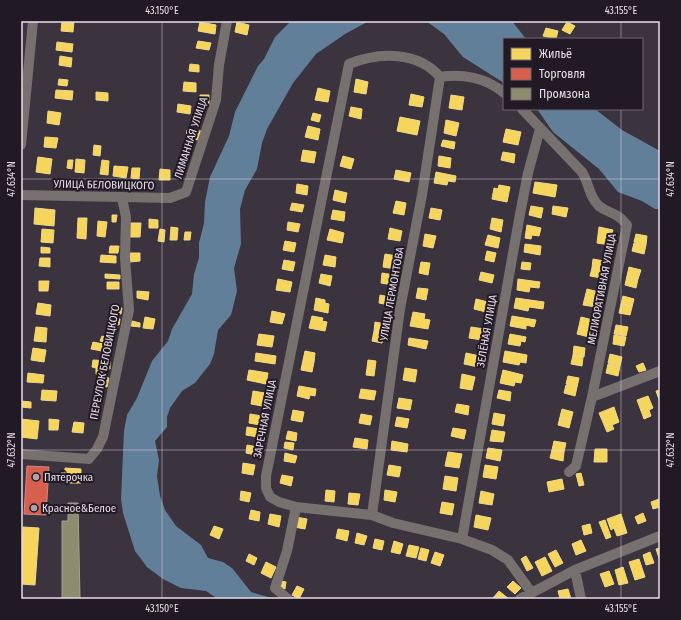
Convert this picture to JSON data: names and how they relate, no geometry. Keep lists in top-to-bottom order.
{
  "streets": {
    "street": [
      "ЛИМАННАЯ УЛИЦА",
      "УЛИЦА БЕЛОВИЦКОГО",
      "МЕЛИОРАТИВНАЯ УЛИЦА",
      "УЛИЦА ЛЕРМОНТОВА",
      "ЗЕЛЁНАЯ УЛИЦА",
      "ПЕРЕУЛОК БЕЛОВИЦКОГО",
      "ЗАРЕЧНАЯ УЛИЦА"
    ]
  },
  "crossings": [
    ["ЛИМАННАЯ УЛИЦА", "УЛИЦА БЕЛОВИЦКОГО"],
    ["УЛИЦА БЕЛОВИЦКОГО", "ПЕРЕУЛОК БЕЛОВИЦКОГО"],
    ["МЕЛИОРАТИВНАЯ УЛИЦА", "ЗЕЛЁНАЯ УЛИЦА"],
    ["УЛИЦА ЛЕРМОНТОВА", "ЗАРЕЧНАЯ УЛИЦА"],
    ["ЗЕЛЁНАЯ УЛИЦА", "ЗАРЕЧНАЯ УЛИЦА"]
  ],
  "places": ["Пятёрочка", "Красное&Белое"],
  "legend": ["Жильё", "Торговля", "Промзона"],
  "coordinates": [
    "43.150°E",
    "43.155°E",
    "47.634°N",
    "47.632°N"
  ]
}
